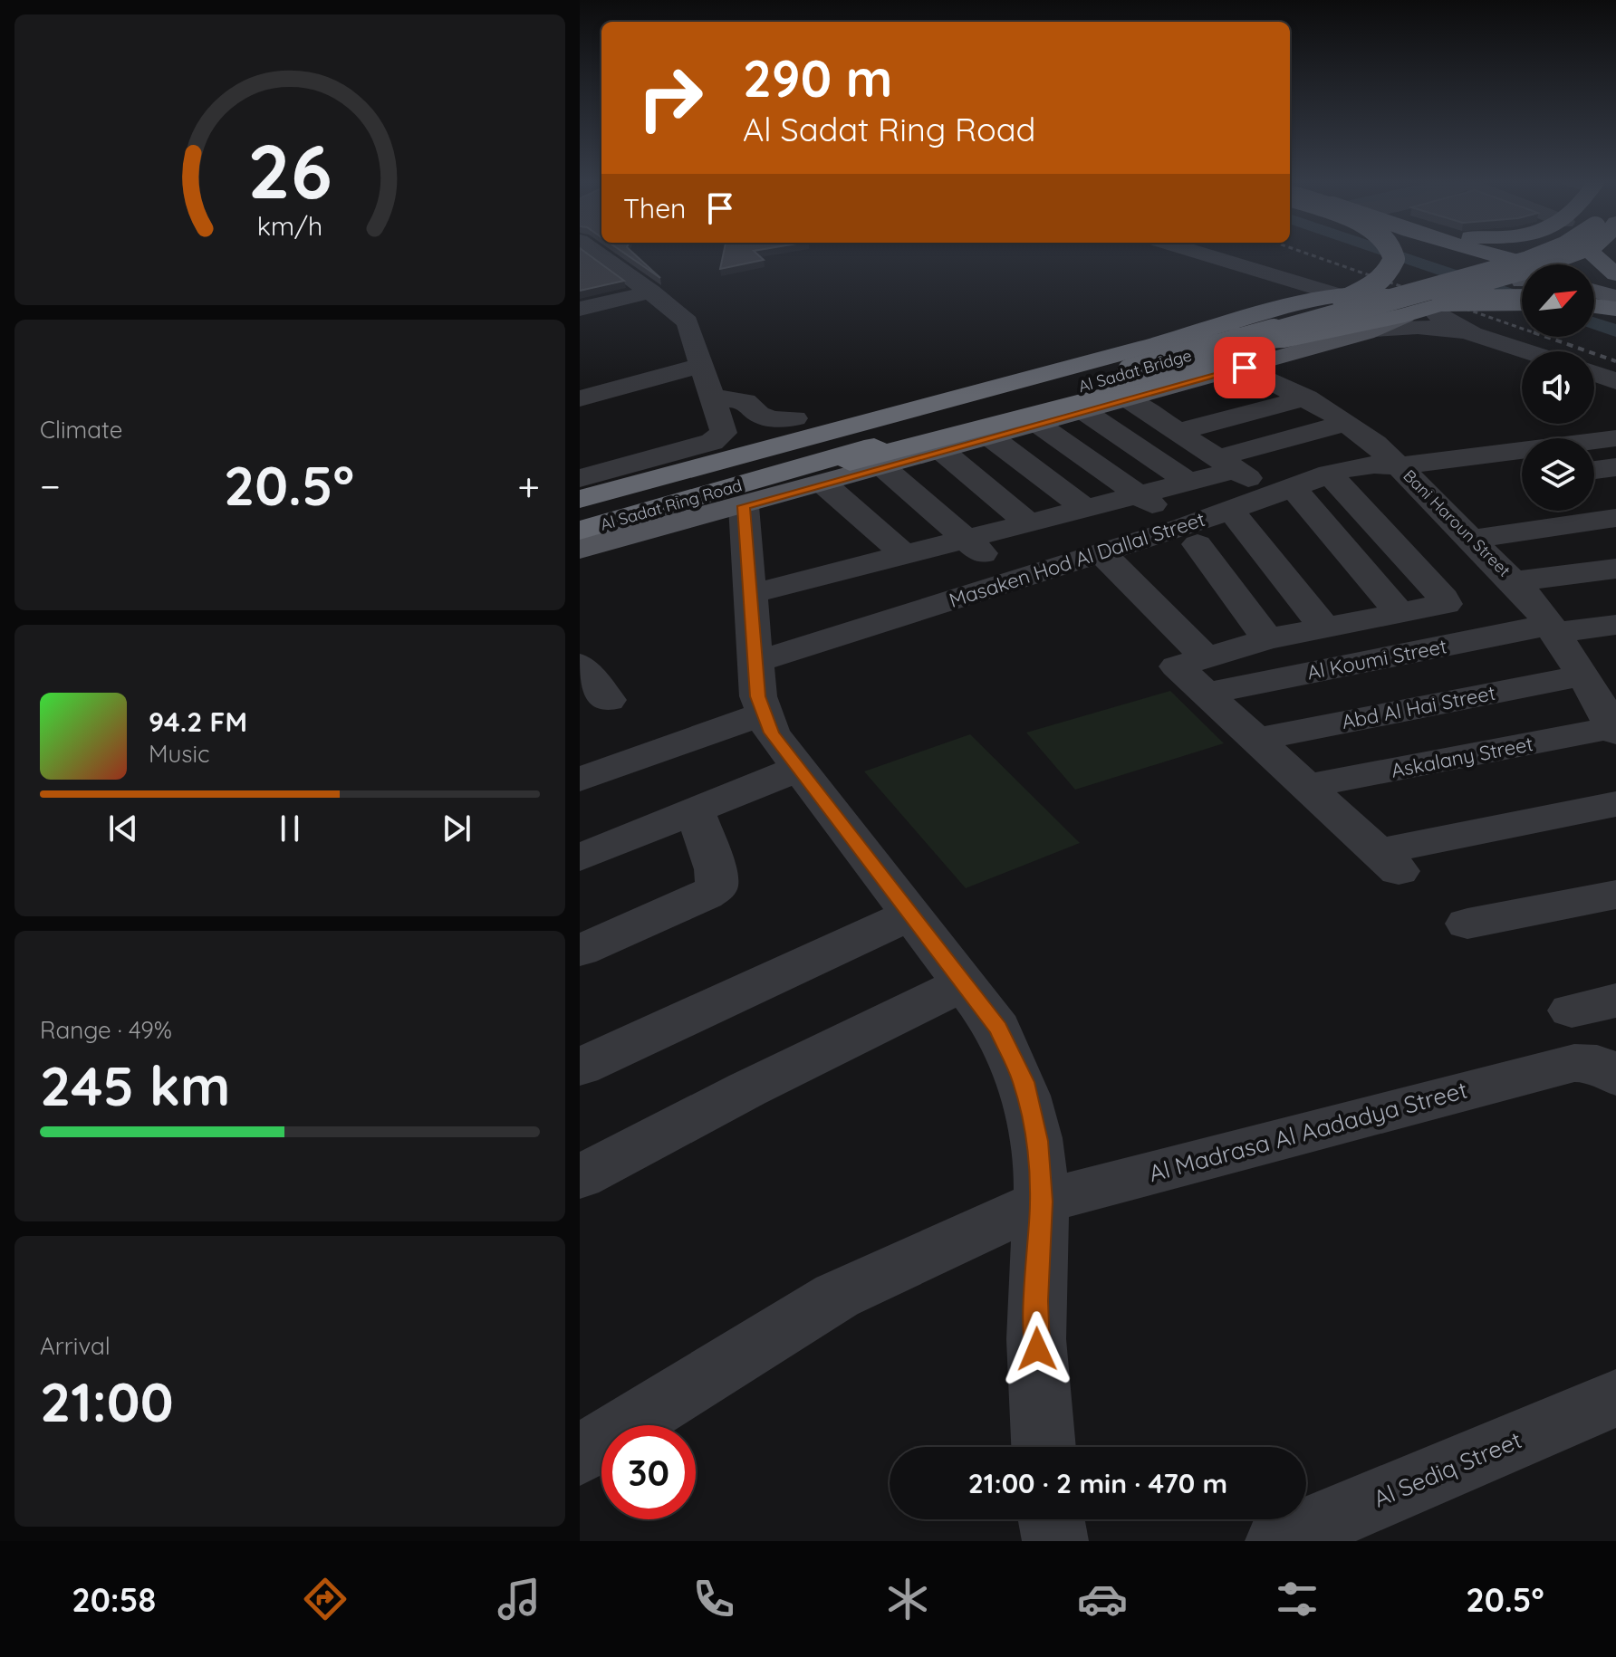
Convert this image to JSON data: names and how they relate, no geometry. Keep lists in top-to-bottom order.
{
  "streets": {
    "highway": ["Al Sadat Bridge", "Al Sadat Ring Road"],
    "street": [
      "Bani Haroun Street",
      "Masaken Hod Al Dallal Street",
      "Al Koumi Street",
      "Abd Al Hai Street",
      "Askalany Street",
      "Al Madrasa Al Aadadya Street",
      "Al Sediq Street"
    ]
  },
  "crossings": [
    ["Al Sadat Bridge", "Al Sadat Ring Road"],
    ["Al Sadat Ring Road", "Bani Haroun Street"],
    ["Bani Haroun Street", "Masaken Hod Al Dallal Street"],
    ["Bani Haroun Street", "Al Koumi Street"],
    ["Bani Haroun Street", "Abd Al Hai Street"],
    ["Bani Haroun Street", "Askalany Street"]
  ],
  "north": "top right",
  "page": {
    "turn": ["290 m", "Al Sadat Ring Road"],
    "then": "Then",
    "tile": [
      "Climate",
      ["Range · 49%", "245 km"],
      ["Arrival", "21:00"]
    ],
    "heat": ["−", "20.5°", "+"],
    "song": ["94.2 FM", "Music"],
    "limit": "30",
    "trip": "21:00 · 2 min · 470 m",
    "tabs": ["20:58", "20.5°"],
    "gauge": ["26", "km/h"]
  }
}
